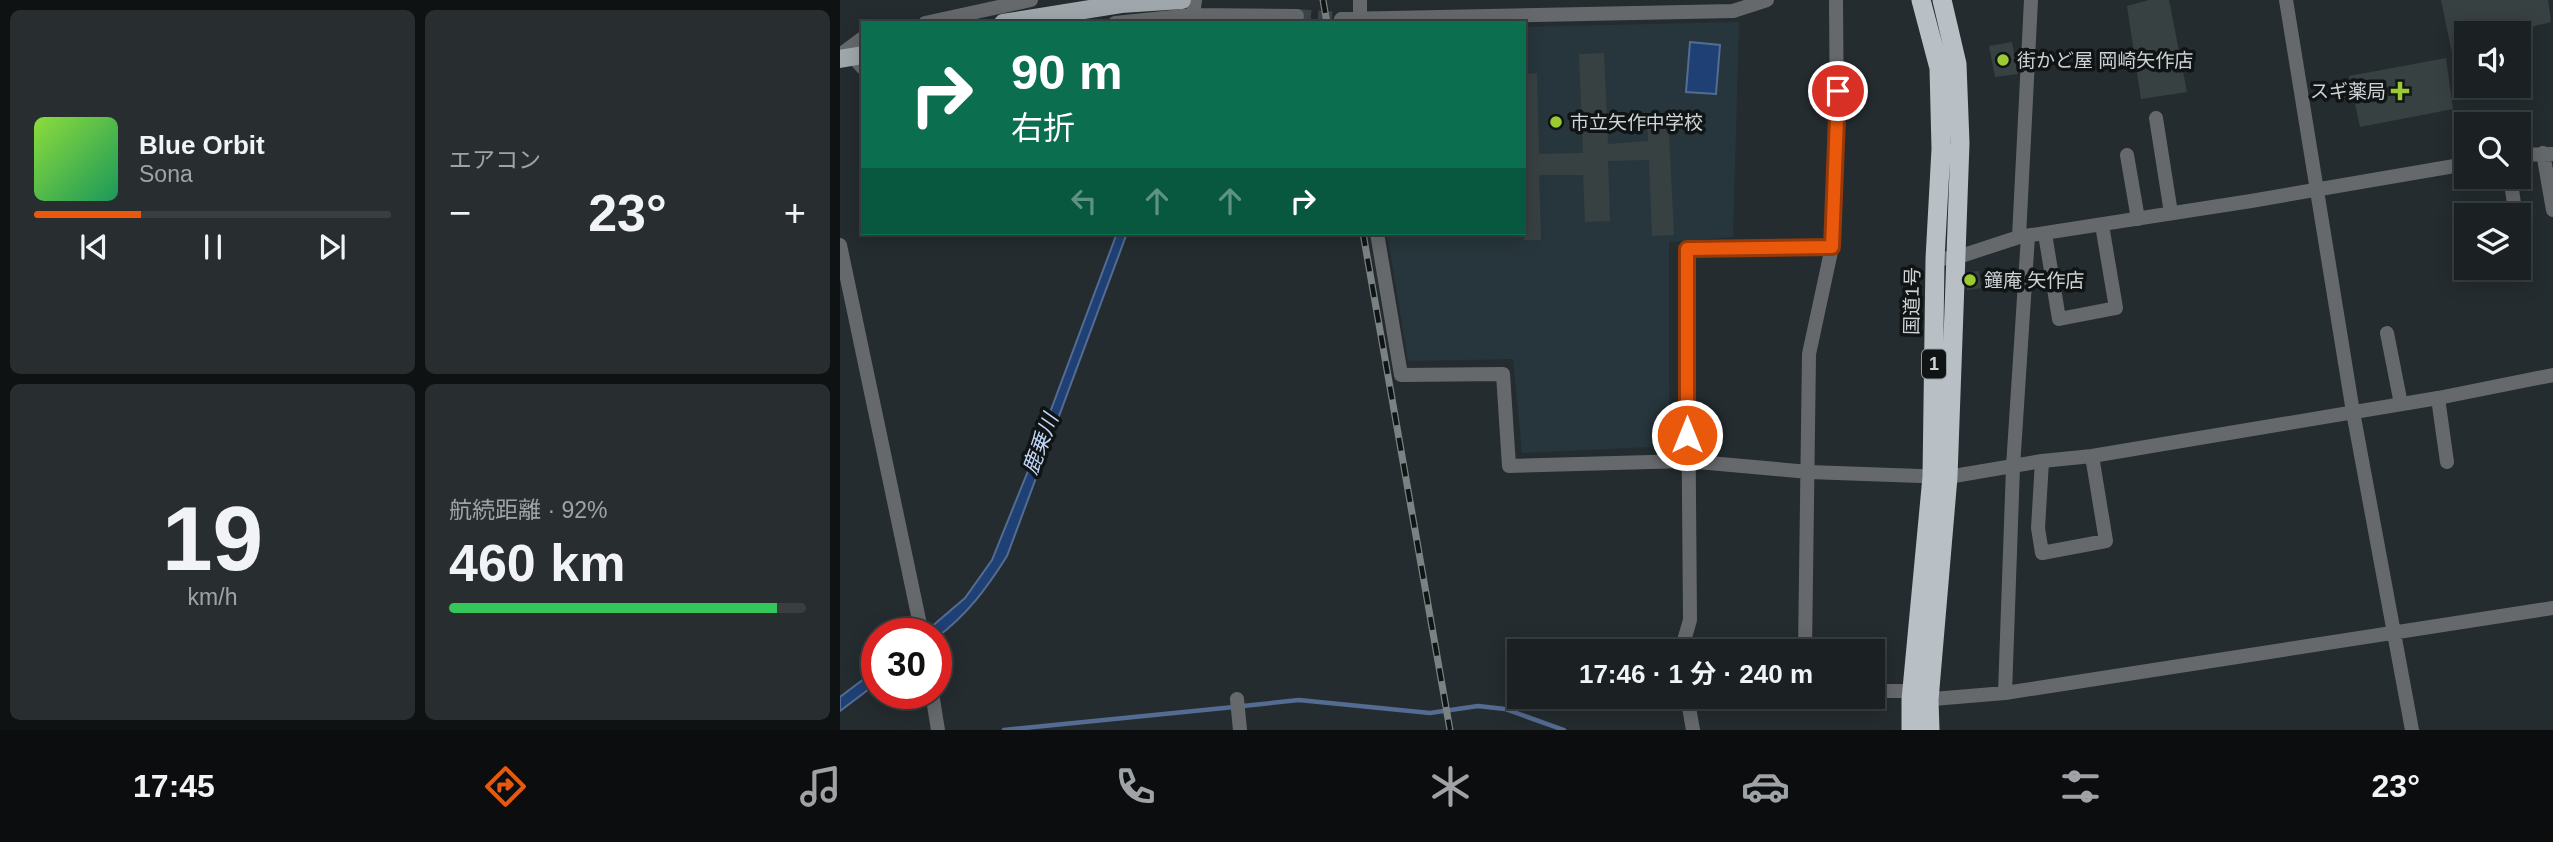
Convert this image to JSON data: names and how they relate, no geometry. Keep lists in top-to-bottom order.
{
  "streets": {
    "highway": ["国道1号", "1"]
  },
  "water": ["鹿乗川"],
  "places": {
    "other": ["街かど屋 岡崎矢作店", "市立矢作中学校", "鐘庵 矢作店"],
    "health": ["スギ薬局"]
  },
  "page": {
    "tile": [
      "エアコン",
      ["19", "km/h"],
      ["航続距離 · 92%", "460 km"]
    ],
    "turn": ["90 m", "右折"],
    "song": ["Blue Orbit", "Sona"],
    "heat": ["−", "23°", "+"],
    "limit": "30",
    "trip": "17:46 · 1 分 · 240 m",
    "tabs": ["17:45", "23°"]
  }
}
